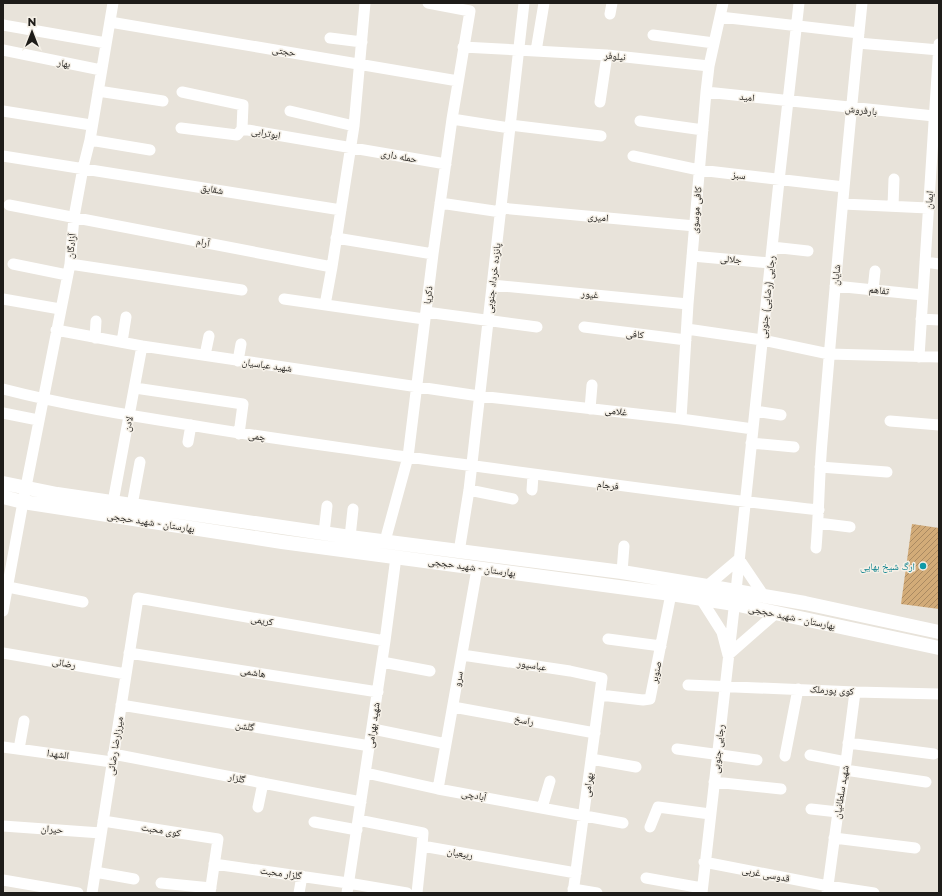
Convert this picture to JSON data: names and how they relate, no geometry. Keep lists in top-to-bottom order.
{
  "streets": {
    "main road": ["بهارستان - شهید حججی"],
    "street": [
      "حجتی",
      "نیلوفر",
      "بهار",
      "امید",
      "بارفروش",
      "ابوترابی",
      "حمله داری",
      "سبز",
      "شقایق",
      "ایمان",
      "کافی موسوی",
      "امیری",
      "آرام",
      "آزادگان",
      "جلالی",
      "شایان",
      "پانزده خرداد جنوبی",
      "تفاهم",
      "غیور",
      "ذکریا",
      "رجایی (رضایی) جنوبی",
      "کافی",
      "شهید عباسیان",
      "غلامی",
      "لادن",
      "چمی",
      "فرجام",
      "کریمی",
      "رضائی",
      "عباسپور",
      "هاشمی",
      "صنوبر",
      "سرو",
      "کوی پورملک",
      "راسخ",
      "شهید بهرامی",
      "گلشن",
      "میرزارضا رضائی",
      "رجایی جنوبی",
      "الشهدا",
      "گلزار",
      "بهرامی",
      "شهید سلطانیان",
      "آبادچی",
      "حیران",
      "کوی محبت",
      "ربیعیان",
      "گلزار محبت",
      "قدوسی غربی"
    ]
  },
  "crossings": [
    ["حجتی", "آزادگان"],
    ["حجتی", "ذکریا"],
    ["نیلوفر", "کافی موسوی"],
    ["نیلوفر", "پانزده خرداد جنوبی"],
    ["بهار", "آزادگان"],
    ["امید", "بارفروش"],
    ["امید", "کافی موسوی"],
    ["امید", "رجایی (رضایی) جنوبی"],
    ["بارفروش", "ایمان"],
    ["بارفروش", "شایان"],
    ["بارفروش", "رجایی (رضایی) جنوبی"],
    ["ابوترابی", "حمله داری"],
    ["حمله داری", "ذکریا"],
    ["سبز", "کافی موسوی"],
    ["سبز", "شایان"],
    ["سبز", "رجایی (رضایی) جنوبی"],
    ["شقایق", "آزادگان"],
    ["ایمان", "تفاهم"],
    ["ایمان", "کافی"],
    ["کافی موسوی", "امیری"],
    ["کافی موسوی", "جلالی"],
    ["کافی موسوی", "غیور"],
    ["کافی موسوی", "کافی"],
    ["کافی موسوی", "غلامی"],
    ["امیری", "پانزده خرداد جنوبی"],
    ["امیری", "ذکریا"],
    ["آرام", "آزادگان"],
    ["آزادگان", "شهید عباسیان"],
    ["آزادگان", "چمی"],
    ["آزادگان", "بهارستان - شهید حججی"],
    ["جلالی", "رجایی (رضایی) جنوبی"],
    ["شایان", "تفاهم"],
    ["شایان", "کافی"],
    ["شایان", "فرجام"],
    ["پانزده خرداد جنوبی", "غیور"],
    ["پانزده خرداد جنوبی", "شهید عباسیان"],
    ["پانزده خرداد جنوبی", "غلامی"],
    ["پانزده خرداد جنوبی", "چمی"],
    ["پانزده خرداد جنوبی", "فرجام"],
    ["پانزده خرداد جنوبی", "بهارستان - شهید حججی"],
    ["ذکریا", "شهید عباسیان"],
    ["ذکریا", "چمی"],
    ["ذکریا", "بهارستان - شهید حججی"],
    ["رجایی (رضایی) جنوبی", "کافی"],
    ["رجایی (رضایی) جنوبی", "غلامی"],
    ["رجایی (رضایی) جنوبی", "فرجام"],
    ["رجایی (رضایی) جنوبی", "بهارستان - شهید حججی"],
    ["رجایی (رضایی) جنوبی", "رجایی جنوبی"],
    ["شهید عباسیان", "غلامی"],
    ["شهید عباسیان", "لادن"],
    ["لادن", "چمی"],
    ["لادن", "بهارستان - شهید حججی"],
    ["چمی", "فرجام"],
    ["بهارستان - شهید حججی", "صنوبر"],
    ["بهارستان - شهید حججی", "سرو"],
    ["بهارستان - شهید حججی", "شهید بهرامی"],
    ["بهارستان - شهید حججی", "رجایی جنوبی"],
    ["کریمی", "شهید بهرامی"],
    ["کریمی", "میرزارضا رضائی"],
    ["رضائی", "میرزارضا رضائی"],
    ["عباسپور", "سرو"],
    ["عباسپور", "بهرامی"],
    ["هاشمی", "شهید بهرامی"],
    ["هاشمی", "میرزارضا رضائی"],
    ["صنوبر", "بهرامی"],
    ["سرو", "راسخ"],
    ["سرو", "آبادچی"],
    ["کوی پورملک", "رجایی جنوبی"],
    ["کوی پورملک", "شهید سلطانیان"],
    ["راسخ", "بهرامی"],
    ["شهید بهرامی", "گلشن"],
    ["شهید بهرامی", "گلزار"],
    ["شهید بهرامی", "آبادچی"],
    ["شهید بهرامی", "گلزار محبت"],
    ["گلشن", "میرزارضا رضائی"],
    ["میرزارضا رضائی", "الشهدا"],
    ["میرزارضا رضائی", "گلزار"],
    ["میرزارضا رضائی", "حیران"],
    ["میرزارضا رضائی", "کوی محبت"],
    ["رجایی جنوبی", "قدوسی غربی"],
    ["الشهدا", "گلزار"],
    ["بهرامی", "آبادچی"],
    ["بهرامی", "ربیعیان"],
    ["شهید سلطانیان", "قدوسی غربی"],
    ["کوی محبت", "گلزار محبت"]
  ],
  "places": ["ارگ شیخ بهایی"],
  "north": "top"
}
